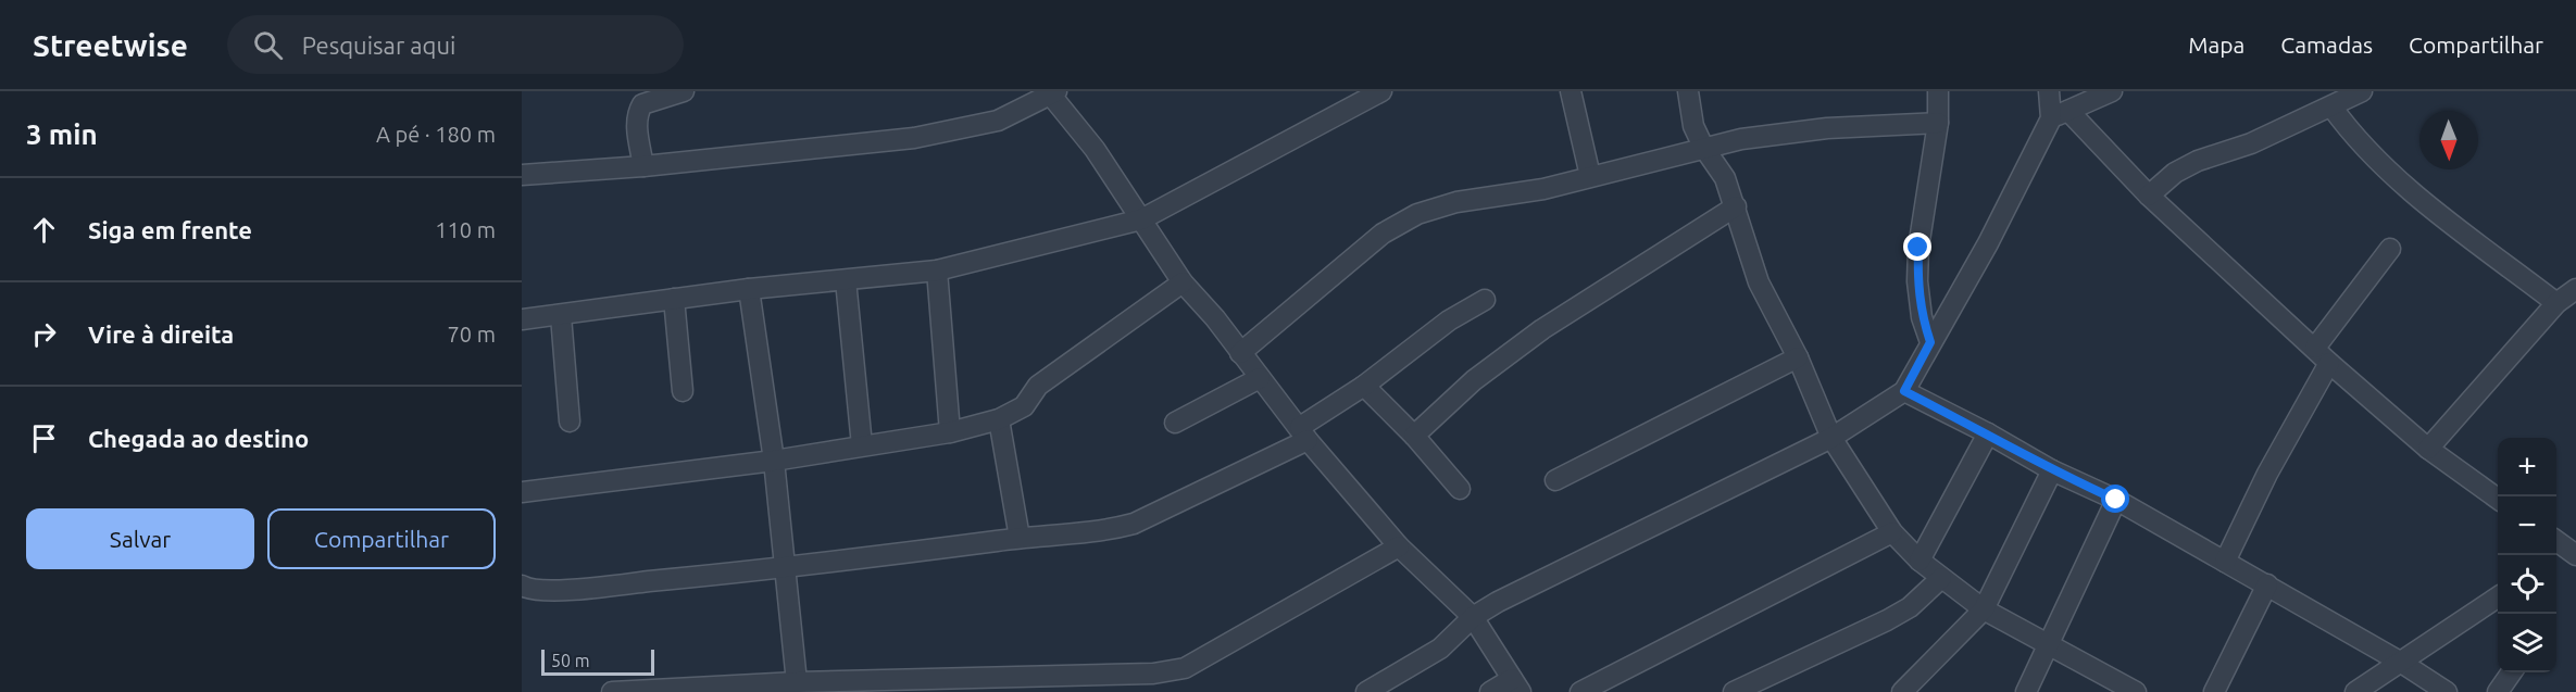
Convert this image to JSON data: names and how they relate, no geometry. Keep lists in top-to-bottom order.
{
  "scale_bar": "50 m",
  "north": "bottom",
  "page": {
    "header": "Streetwise",
    "search": "Pesquisar aqui",
    "nav": ["Mapa", "Camadas", "Compartilhar"],
    "heading": ["3 min", "A pé · 180 m"],
    "list": [
      ["Siga em frente", "110 m"],
      ["Vire à direita", "70 m"],
      "Chegada ao destino"
    ],
    "map_buttons": ["+", "−"],
    "buttons": ["Salvar", "Compartilhar"],
    "scale": "50 m"
  }
}
